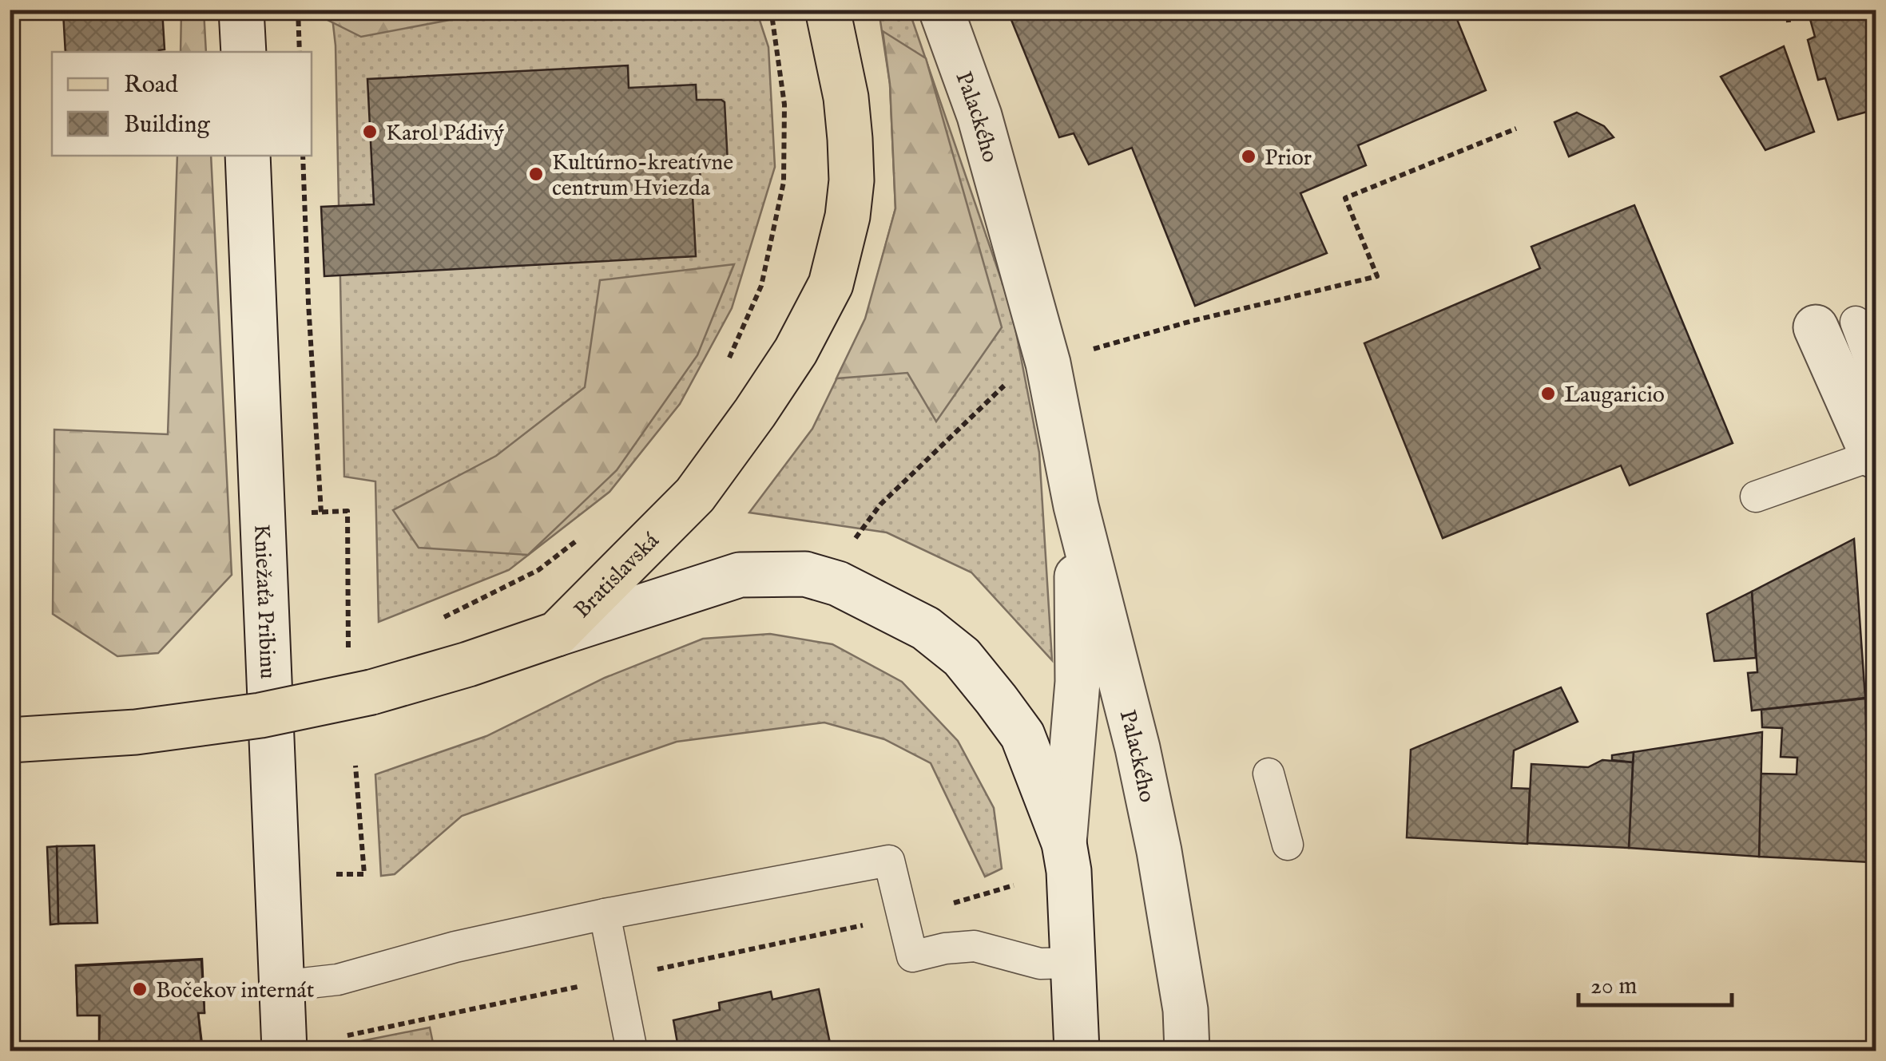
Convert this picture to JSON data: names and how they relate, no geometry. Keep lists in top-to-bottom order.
{
  "streets": {
    "main road": ["Palackého", "Bratislavská", "Kniežaťa Pribinu"]
  },
  "places": [
    "Karol Pádivý",
    "Prior",
    "Kultúrno-kreatívne centrum Hviezda",
    "Laugaricio",
    "Bočekov internát"
  ],
  "legend": ["Road", "Building"],
  "scale_bar": "20 m"
}
